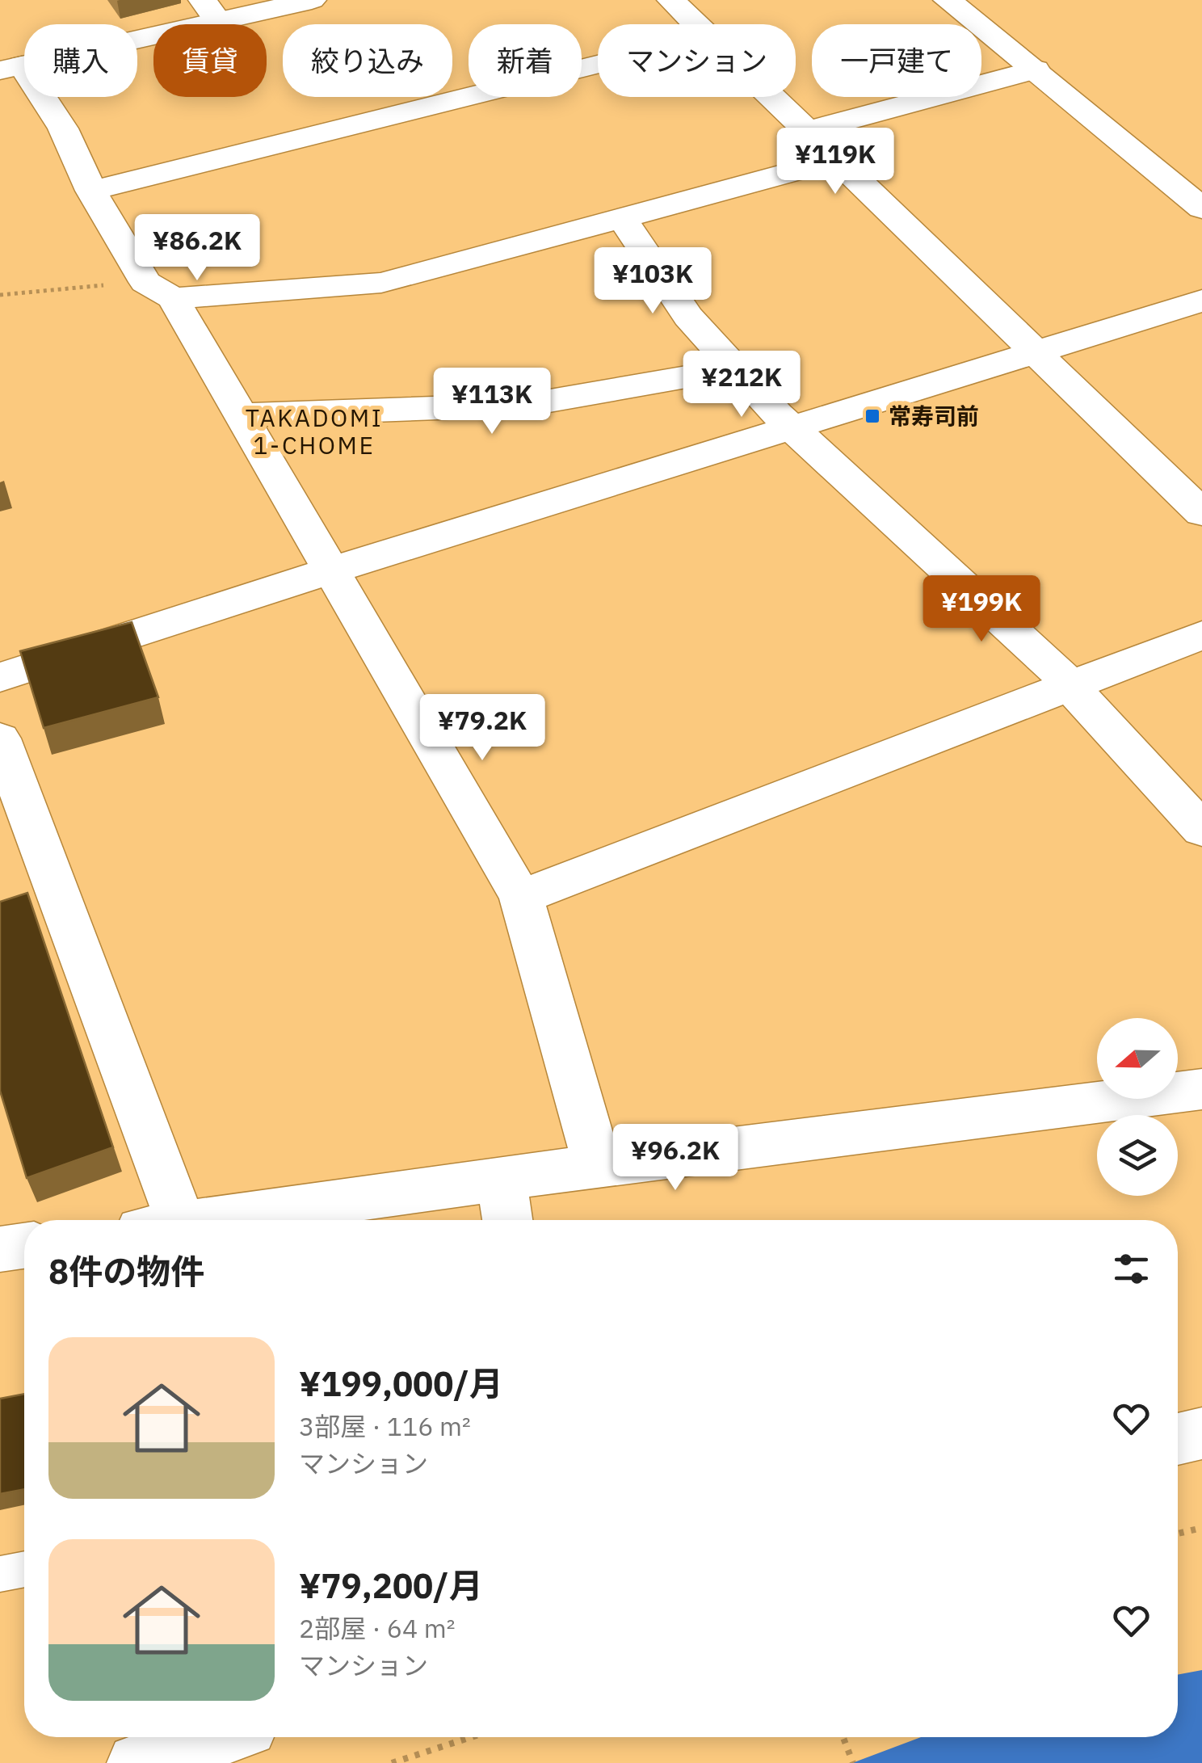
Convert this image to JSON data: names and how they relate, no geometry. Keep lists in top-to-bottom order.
{
  "districts": ["TAKADOMI 1-CHOME"],
  "places": {
    "transit": ["常寿司前"]
  },
  "north": "left",
  "page": {
    "chip": [
      "購入",
      "賃貸",
      "絞り込み",
      "新着",
      "マンション",
      "一戸建て"
    ],
    "price": [
      "¥119K",
      "¥86.2K",
      "¥103K",
      "¥212K",
      "¥113K",
      "¥199K",
      "¥79.2K",
      "¥96.2K"
    ],
    "heading": "8件の物件",
    "list": [
      {
        "name": "¥199,000/月",
        "note": "3部屋 · 116 m² · マンション"
      },
      {
        "name": "¥79,200/月",
        "note": "2部屋 · 64 m² · マンション"
      }
    ]
  }
}
